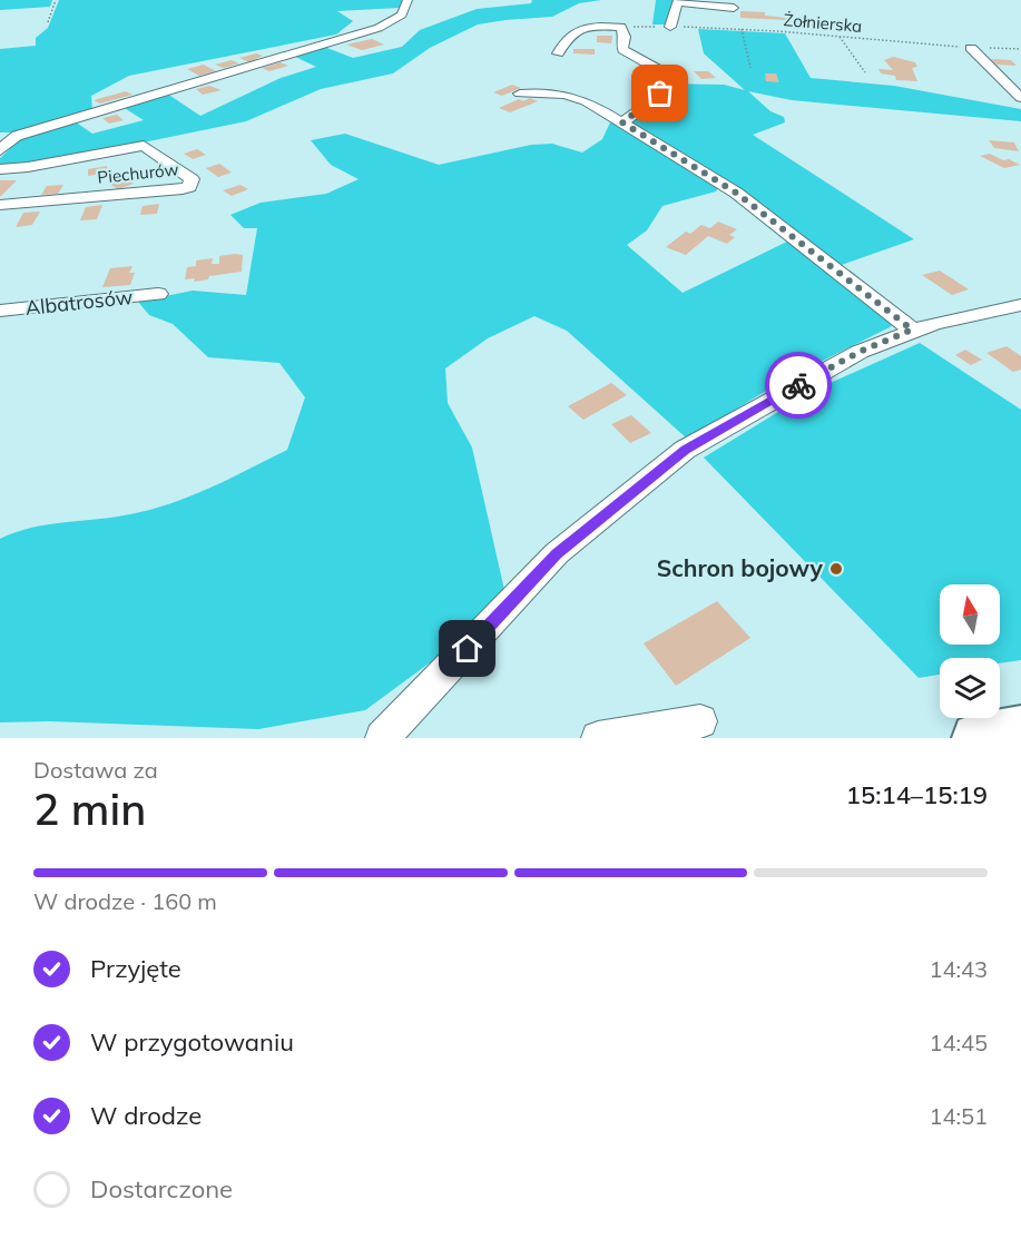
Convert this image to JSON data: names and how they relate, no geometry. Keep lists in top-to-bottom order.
{
  "streets": {
    "street": ["Piechurów", "Albatrosów"],
    "path": ["Żołnierska"]
  },
  "places": ["Schron bojowy"],
  "north": "top",
  "page": {
    "heading": ["2 min", "Dostawa za", "15:14–15:19"],
    "bar": "W drodze · 160 m",
    "list": [
      ["Przyjęte", "14:43"],
      ["W przygotowaniu", "14:45"],
      ["W drodze", "14:51"],
      "Dostarczone"
    ]
  }
}
